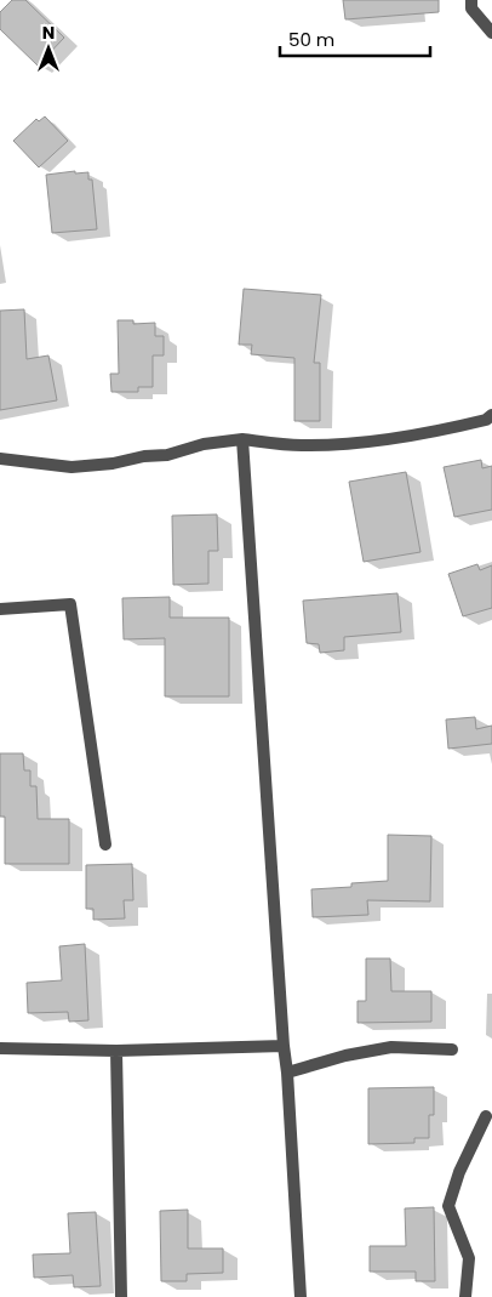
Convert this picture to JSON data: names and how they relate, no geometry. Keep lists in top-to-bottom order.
{
  "scale_bar": "50 m",
  "north": "top"
}
